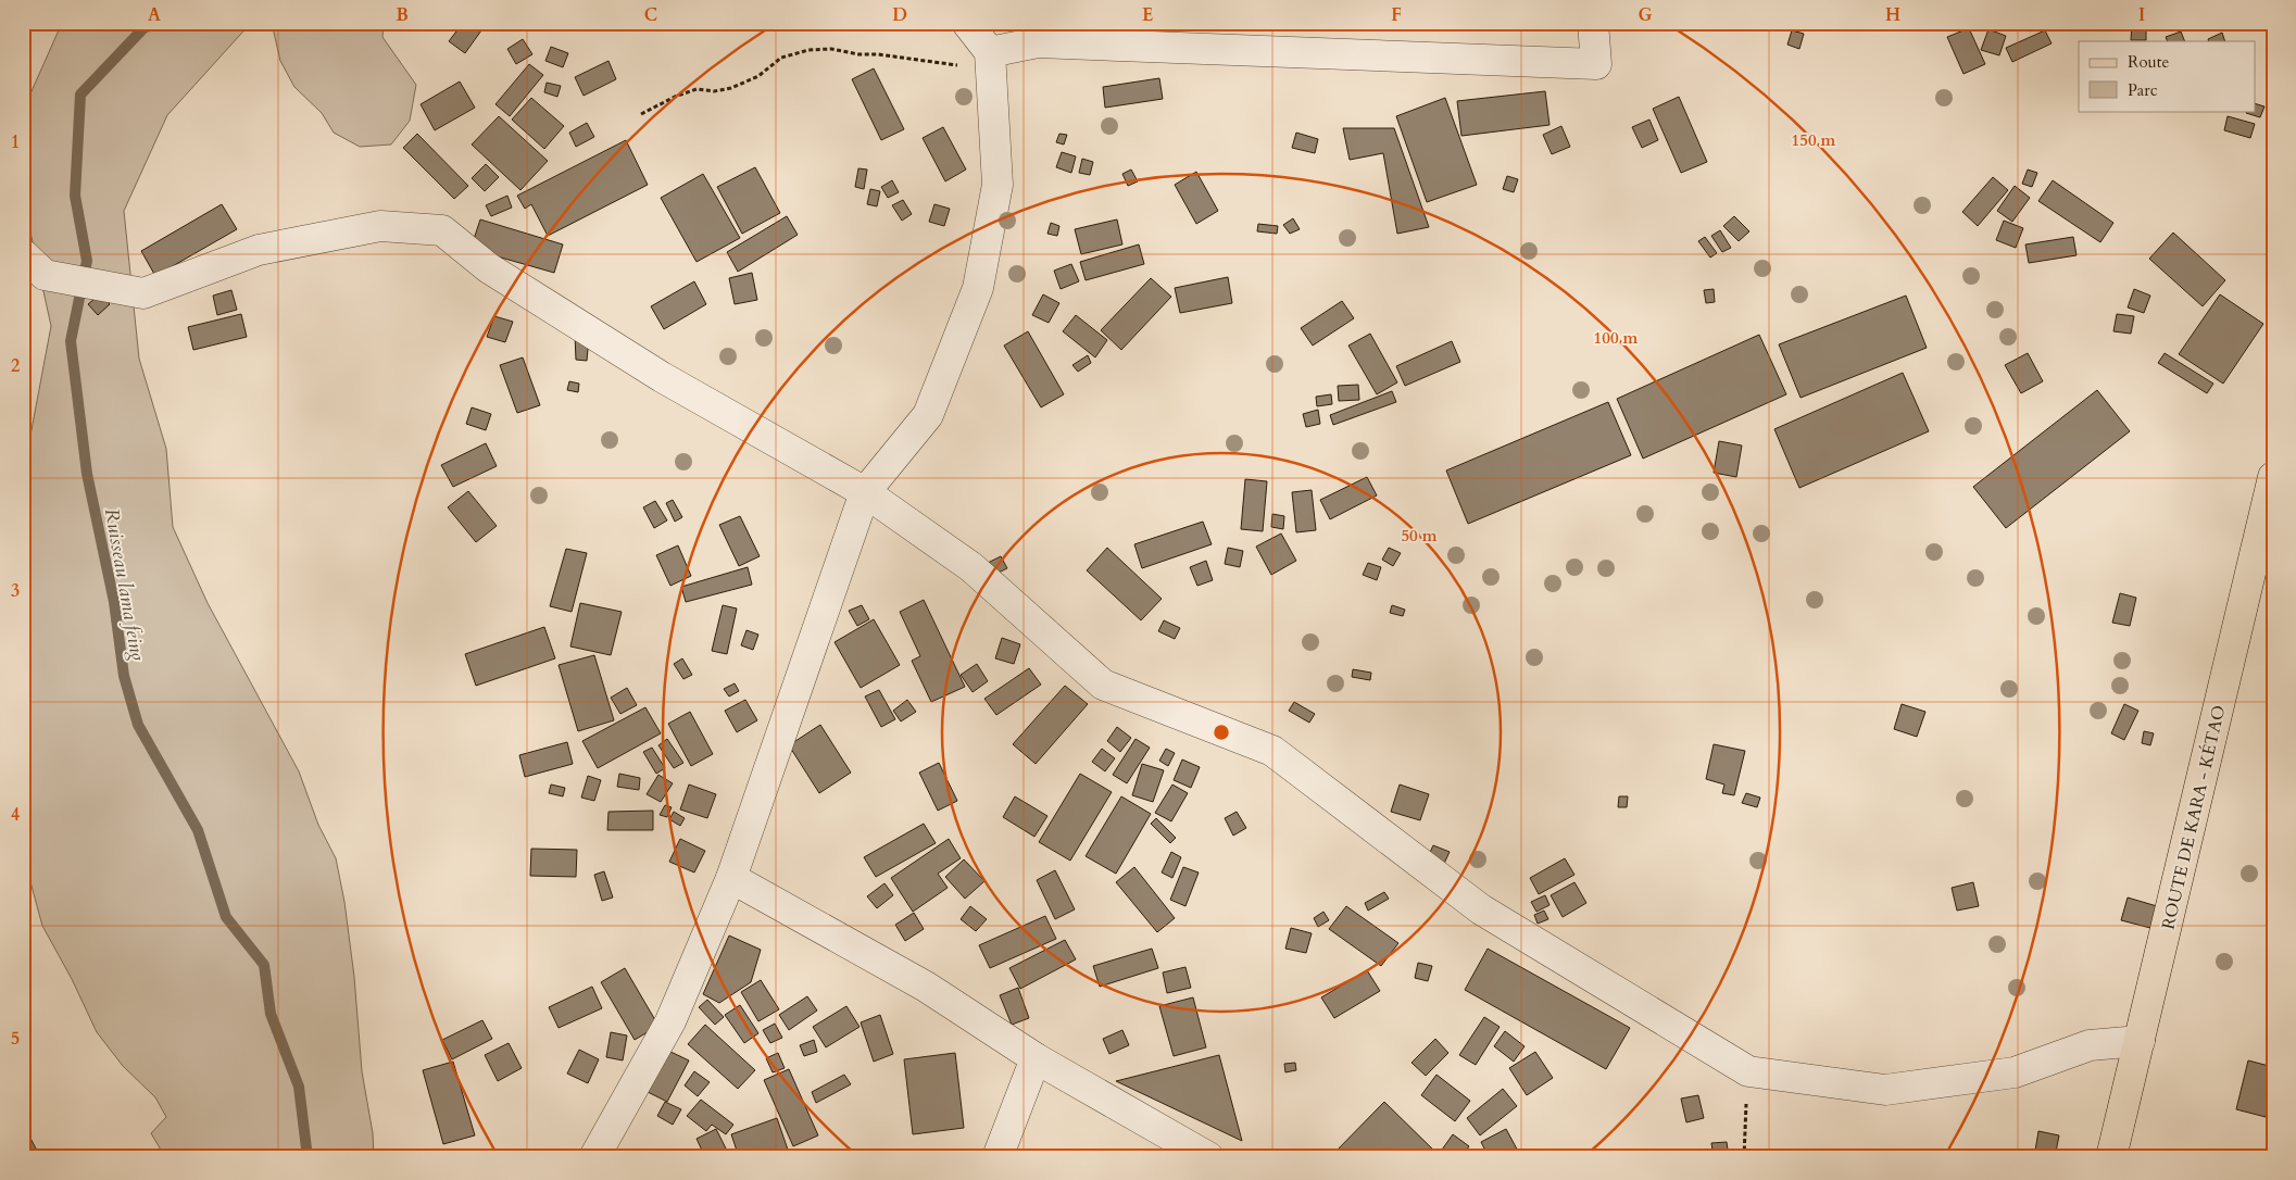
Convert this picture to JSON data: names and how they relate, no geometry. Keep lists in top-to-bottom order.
{
  "streets": {
    "main road": ["ROUTE DE KARA - KÉTAO"]
  },
  "water": ["Ruisseau lama feing"],
  "legend": ["Route", "Parc"],
  "grid": {
    "columns": [
      "A",
      "B",
      "C",
      "D",
      "E",
      "F",
      "G",
      "H",
      "I"
    ],
    "rows": [
      "1",
      "2",
      "3",
      "4",
      "5"
    ]
  },
  "rings": ["150 m", "100 m", "50 m"]
}
